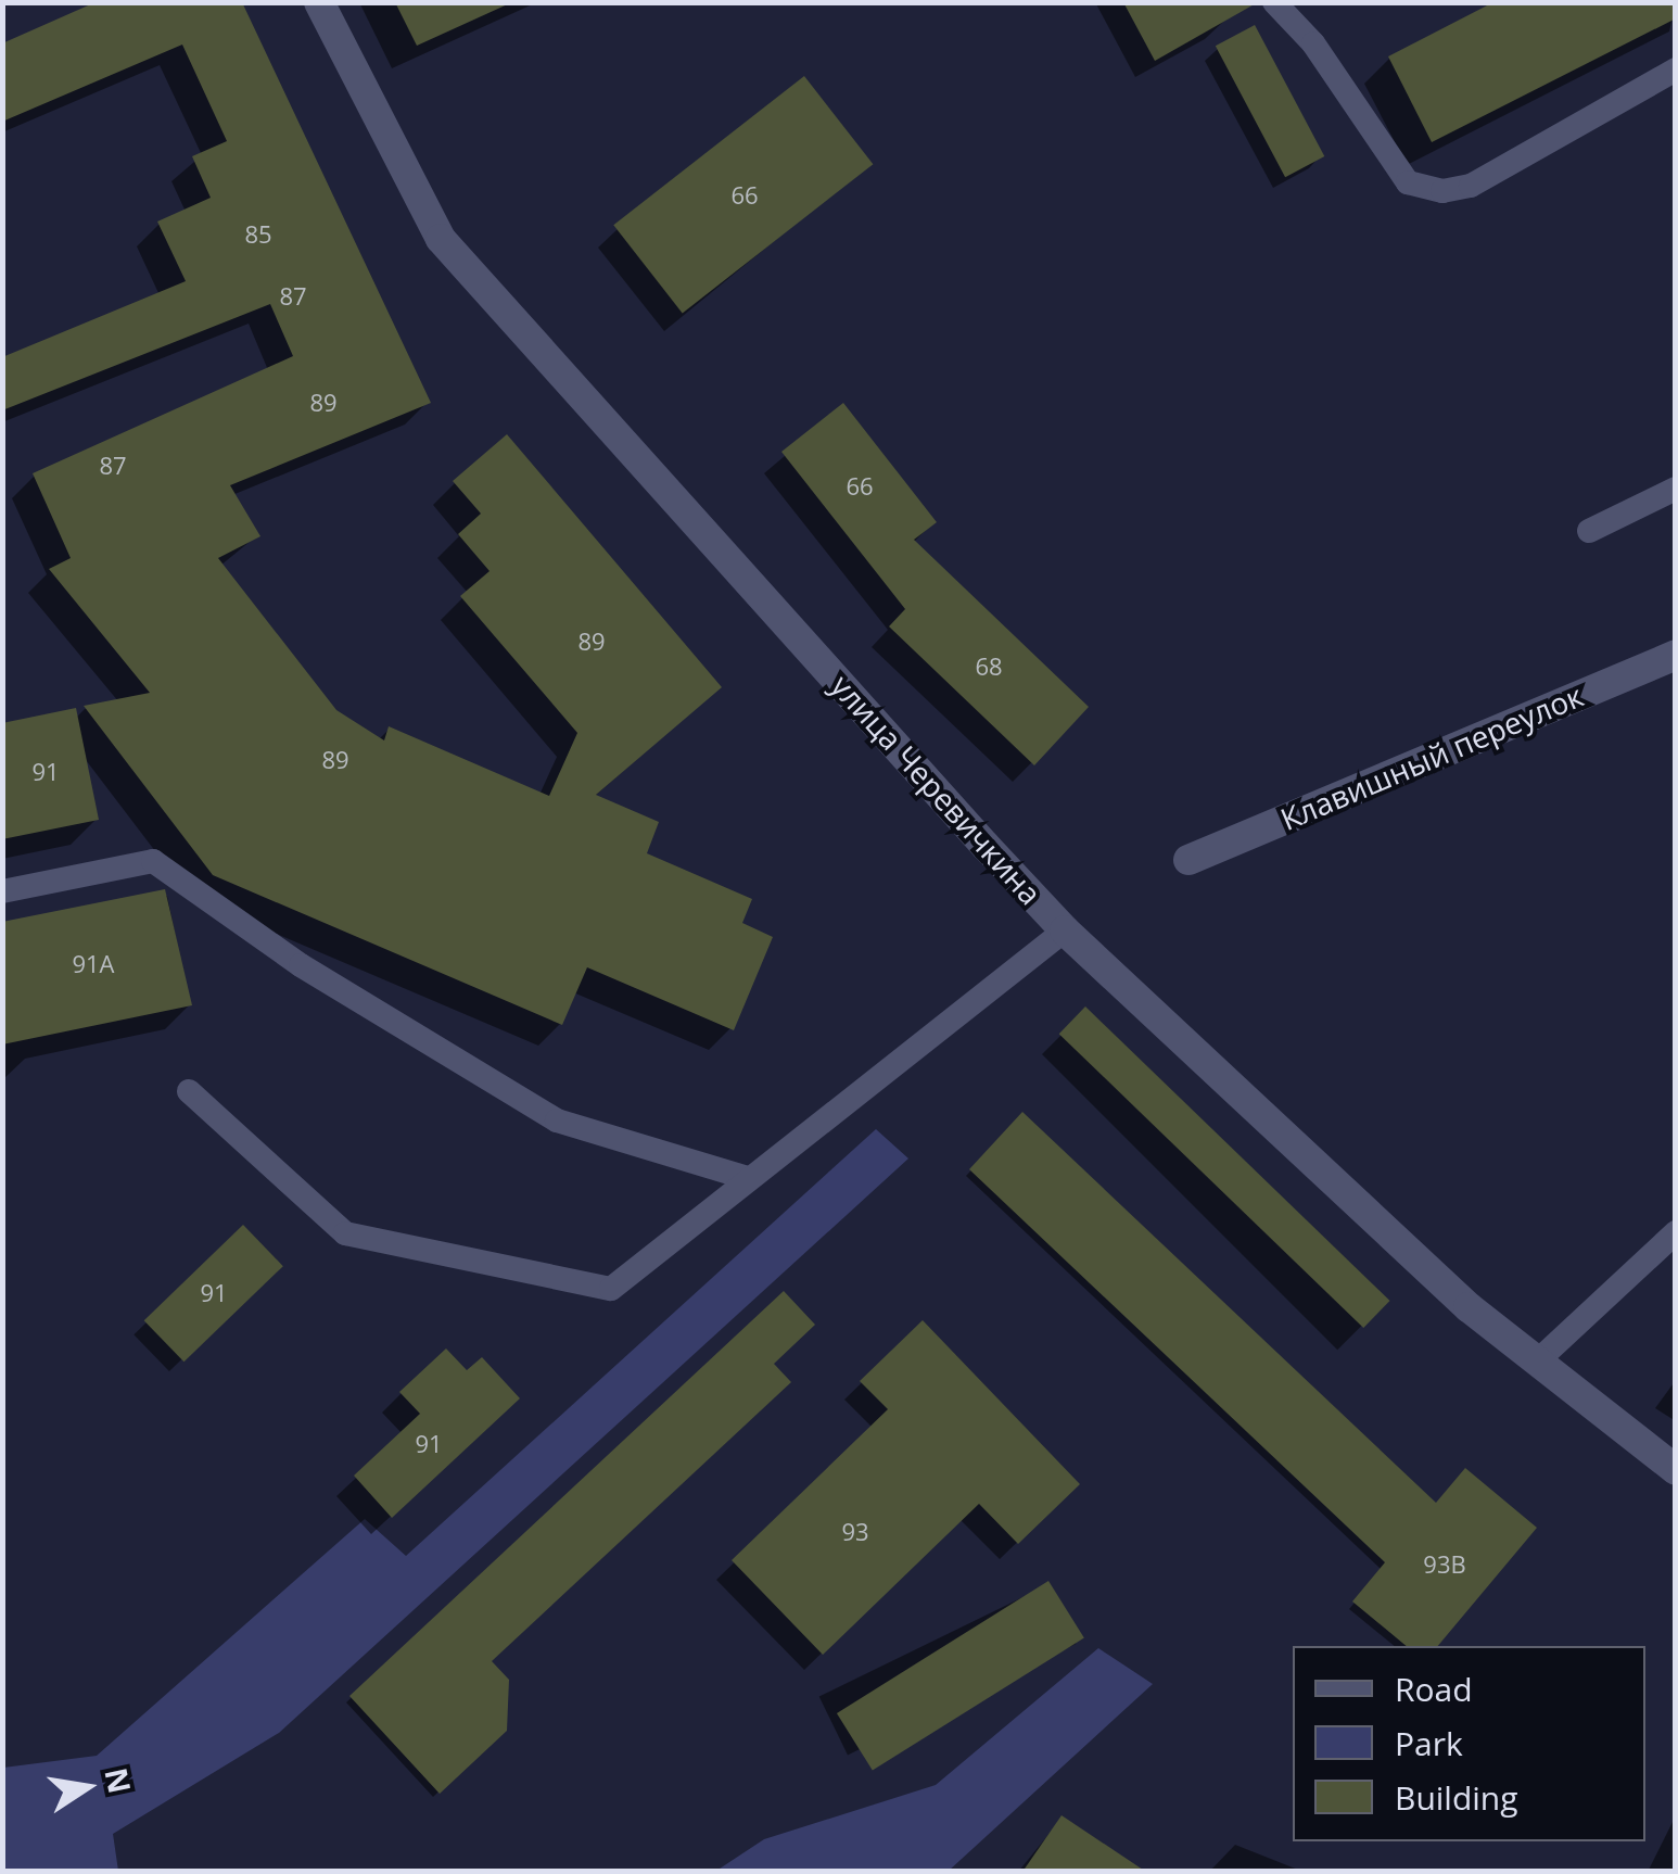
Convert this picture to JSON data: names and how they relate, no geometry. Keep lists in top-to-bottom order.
{
  "streets": {
    "street": ["Клавишный переулок", "улица Черевичкина"]
  },
  "house_numbers": [
    "66",
    "85",
    "87",
    "89",
    "87",
    "66",
    "89",
    "68",
    "89",
    "91",
    "91А",
    "91",
    "91",
    "93",
    "93В"
  ],
  "legend": ["Road", "Park", "Building"],
  "north": "right"
}
